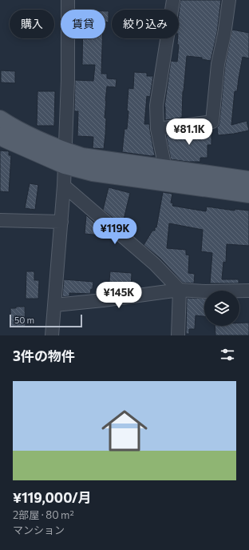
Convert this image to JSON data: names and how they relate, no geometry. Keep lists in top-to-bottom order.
{
  "scale_bar": "50 m",
  "page": {
    "chip": ["購入", "賃貸", "絞り込み"],
    "price": ["¥81.1K", "¥119K", "¥145K"],
    "scale": "50 m",
    "heading": "3件の物件",
    "list": [
      {
        "name": "¥119,000/月",
        "note": "2部屋 · 80 m² · マンション"
      }
    ]
  }
}
